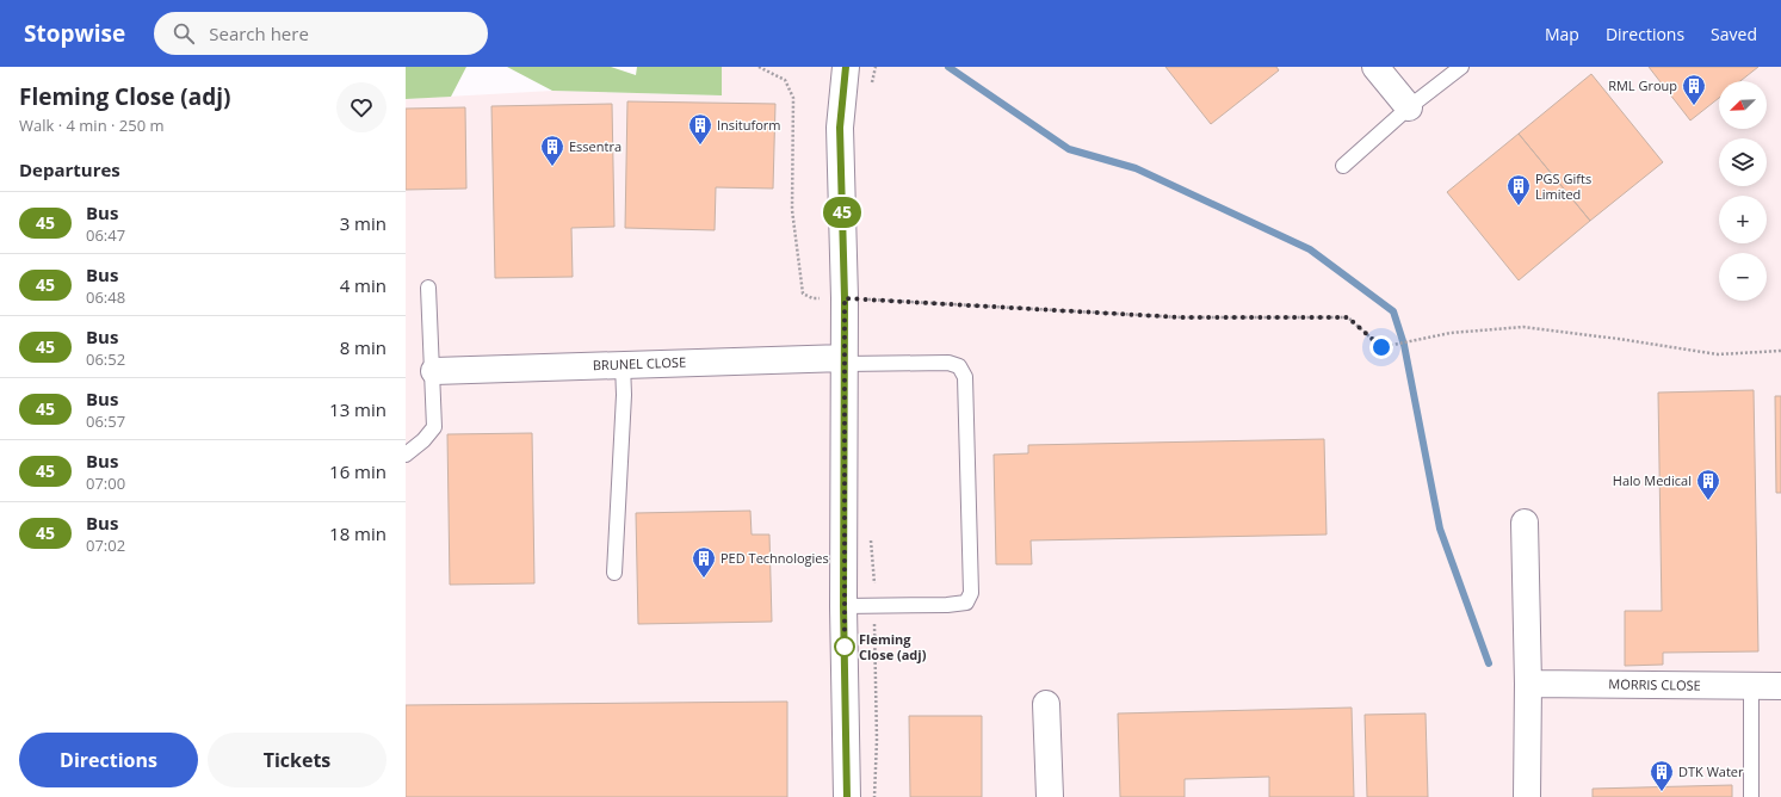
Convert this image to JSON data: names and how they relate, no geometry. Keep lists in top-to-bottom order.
{
  "streets": {
    "street": ["BRUNEL CLOSE", "MORRIS CLOSE"]
  },
  "places": {
    "building": [
      "RML Group",
      "Insituform",
      "Essentra",
      "PGS Gifts Limited",
      "Halo Medical",
      "PED Technologies",
      "DTK Water"
    ],
    "other": ["Fleming Close (adj)"]
  },
  "lines": ["bus line 45"],
  "north": "bottom left",
  "page": {
    "header": "Stopwise",
    "search": "Search here",
    "nav": ["Map", "Directions", "Saved"],
    "heading": [
      ["Fleming Close (adj)", "Walk · 4 min · 250 m"],
      "Departures"
    ],
    "on_map": "45",
    "map_buttons": ["+", "−"],
    "list": [
      {
        "mark": "45",
        "name": "Bus",
        "note": "06:47",
        "value": "3 min"
      },
      {
        "mark": "45",
        "name": "Bus",
        "note": "06:48",
        "value": "4 min"
      },
      {
        "mark": "45",
        "name": "Bus",
        "note": "06:52",
        "value": "8 min"
      },
      {
        "mark": "45",
        "name": "Bus",
        "note": "06:57",
        "value": "13 min"
      },
      {
        "mark": "45",
        "name": "Bus",
        "note": "07:00",
        "value": "16 min"
      },
      {
        "mark": "45",
        "name": "Bus",
        "note": "07:02",
        "value": "18 min"
      }
    ],
    "buttons": ["Directions", "Tickets"]
  }
}
